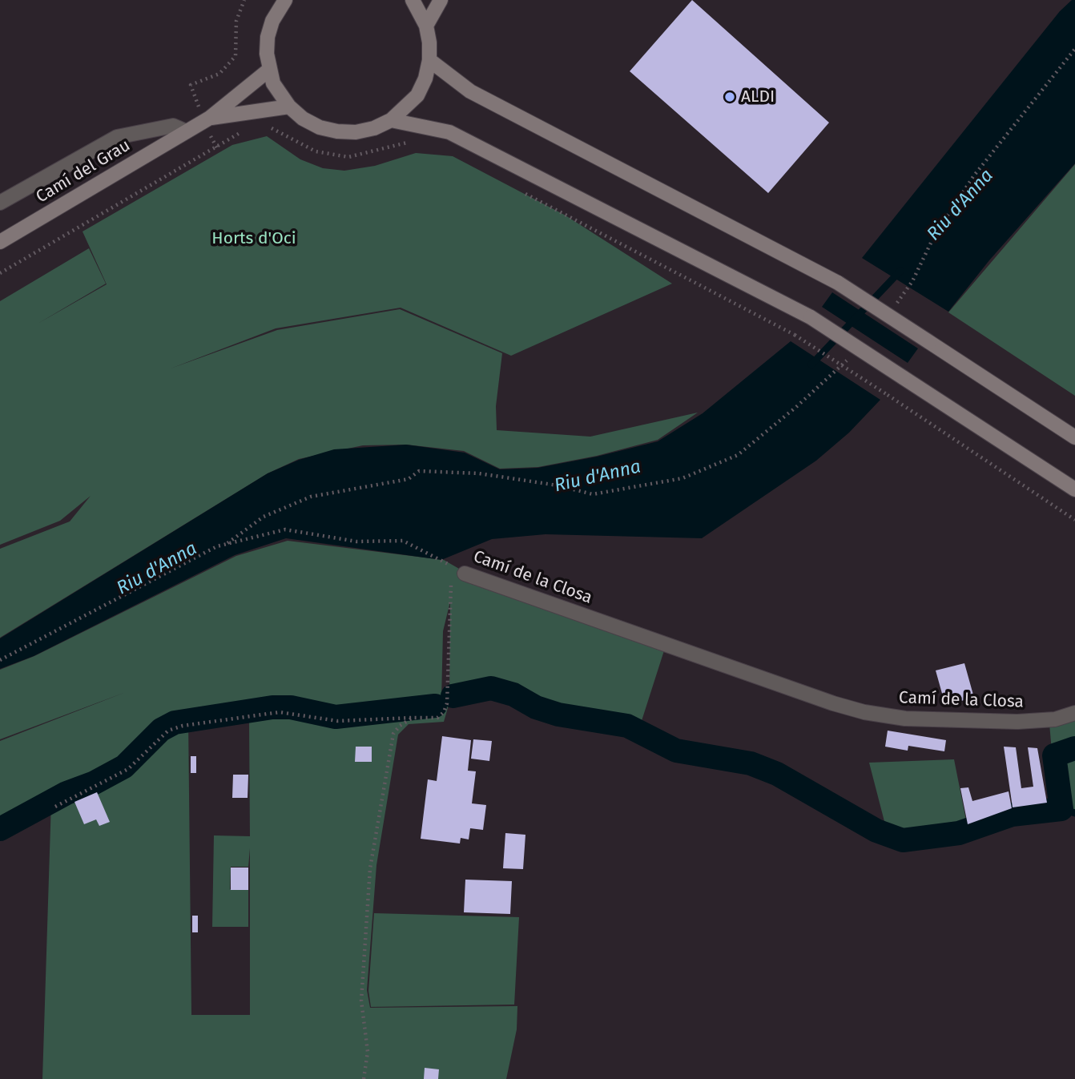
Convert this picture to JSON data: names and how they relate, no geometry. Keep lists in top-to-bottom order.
{
  "streets": {
    "main road": ["Camí del Grau"],
    "street": ["Camí de la Closa"]
  },
  "water": ["Riu d'Anna"],
  "parks": ["Horts d'Oci"],
  "places": ["ALDI"]
}
